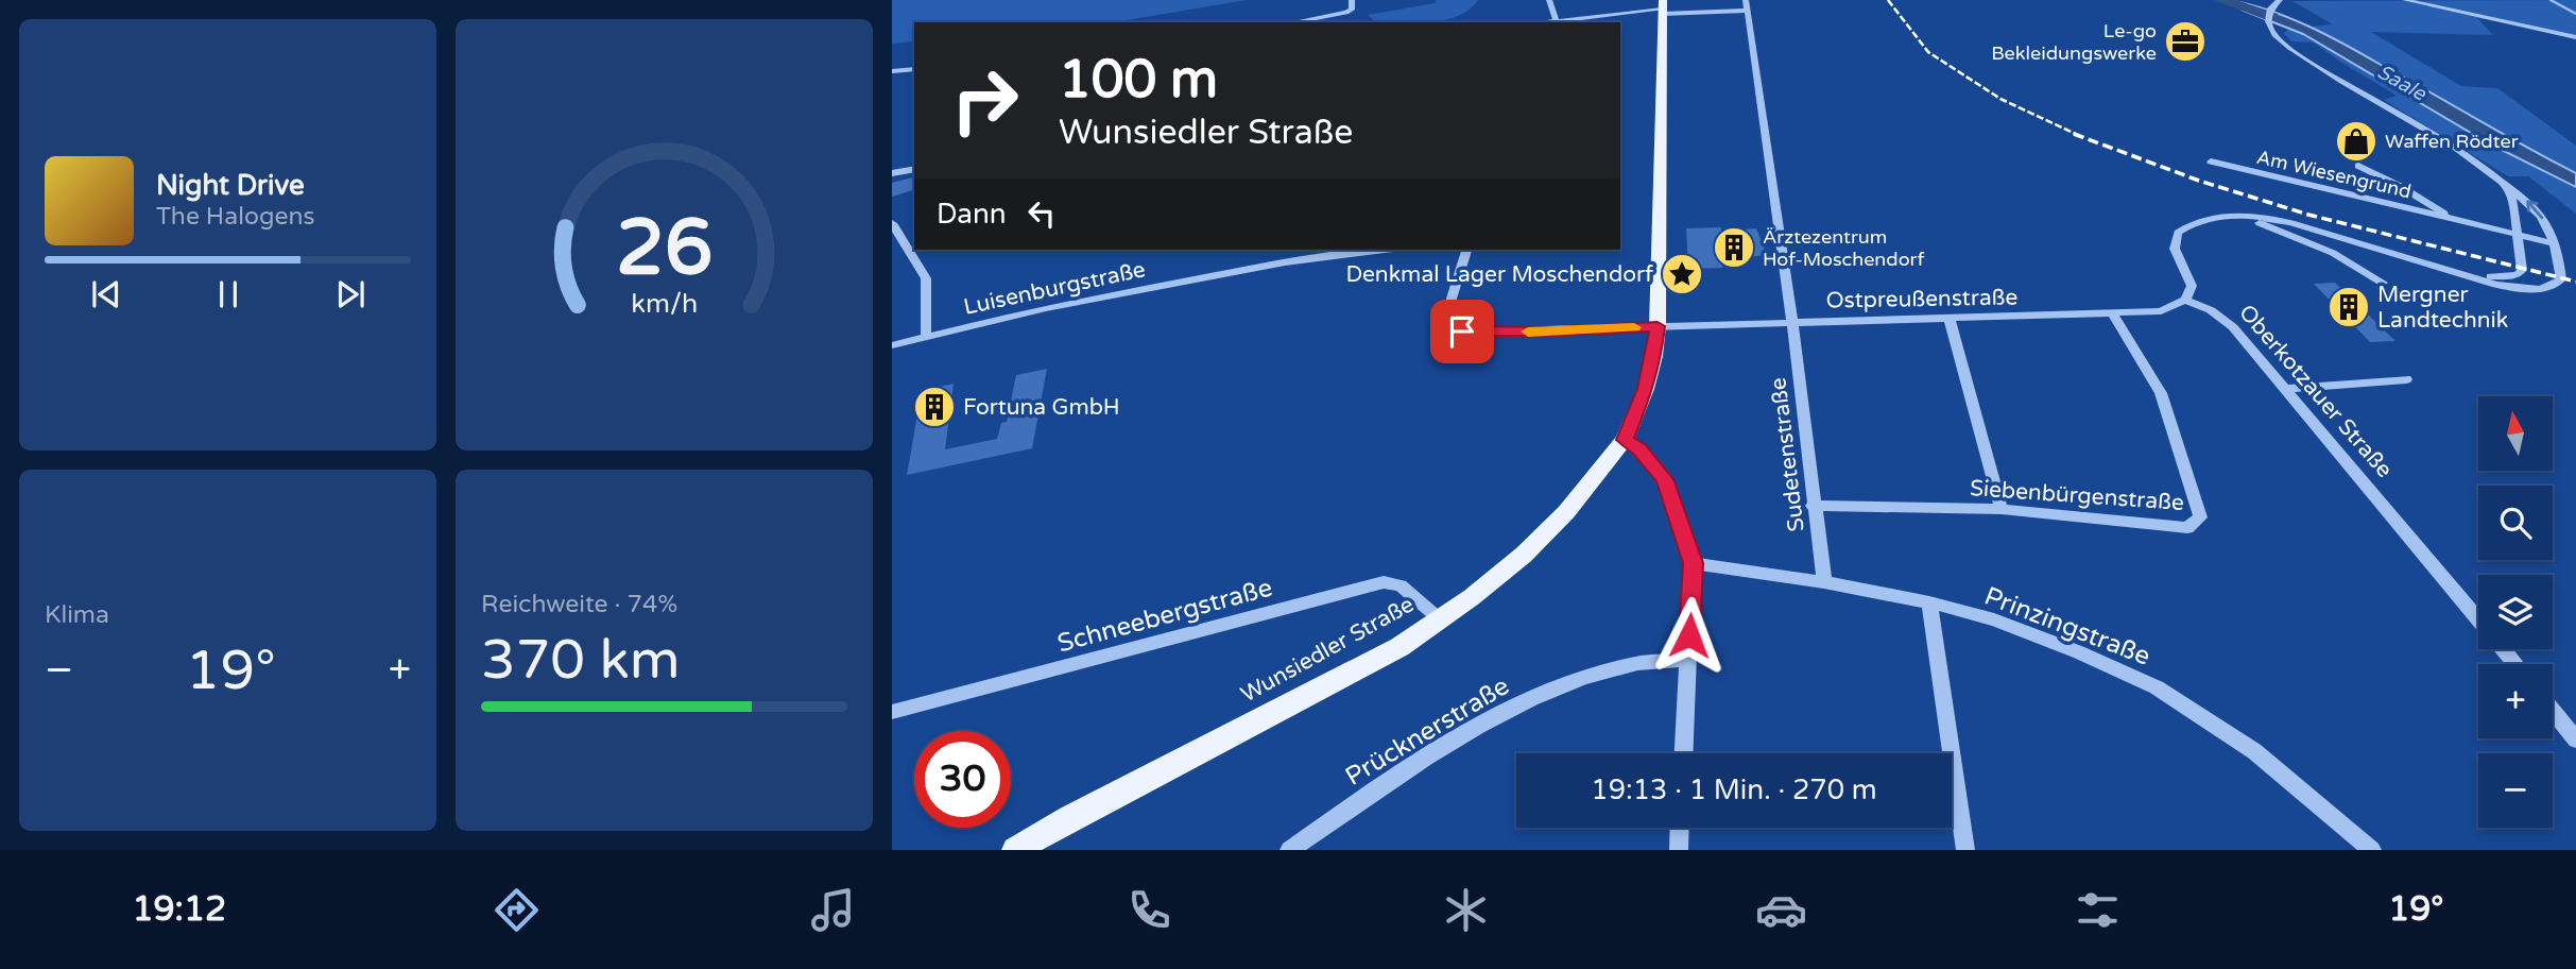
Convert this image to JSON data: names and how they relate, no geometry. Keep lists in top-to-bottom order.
{
  "streets": {
    "main road": ["Wunsiedler Straße"],
    "street": [
      "Am Wiesengrund",
      "Luisenburgstraße",
      "Ostpreußenstraße",
      "Oberkotzauer Straße",
      "Sudetenstraße",
      "Siebenbürgenstraße",
      "Schneebergstraße",
      "Prinzingstraße",
      "Prücknerstraße"
    ]
  },
  "crossings": [
    ["Ostpreußenstraße", "Oberkotzauer Straße"],
    ["Ostpreußenstraße", "Sudetenstraße"],
    ["Ostpreußenstraße", "Siebenbürgenstraße"],
    ["Ostpreußenstraße", "Wunsiedler Straße"],
    ["Sudetenstraße", "Siebenbürgenstraße"],
    ["Sudetenstraße", "Prinzingstraße"],
    ["Schneebergstraße", "Wunsiedler Straße"]
  ],
  "water": ["Saale"],
  "places": {
    "office": ["Le-go Bekleidungswerke"],
    "shop": ["Waffen Rödter"],
    "building": ["Ärztezentrum Hof-Moschendorf", "Mergner Landtechnik", "Fortuna GmbH"],
    "place": ["Denkmal Lager Moschendorf"]
  },
  "north": "top",
  "page": {
    "turn": ["100 m", "Wunsiedler Straße"],
    "song": ["Night Drive", "The Halogens"],
    "then": "Dann",
    "map_buttons": ["+", "−"],
    "tile": [
      "Klima",
      ["Reichweite · 74%", "370 km"]
    ],
    "heat": ["−", "19°", "+"],
    "limit": "30",
    "trip": "19:13 · 1 Min. · 270 m",
    "tabs": ["19:12", "19°"],
    "gauge": ["26", "km/h"]
  }
}
